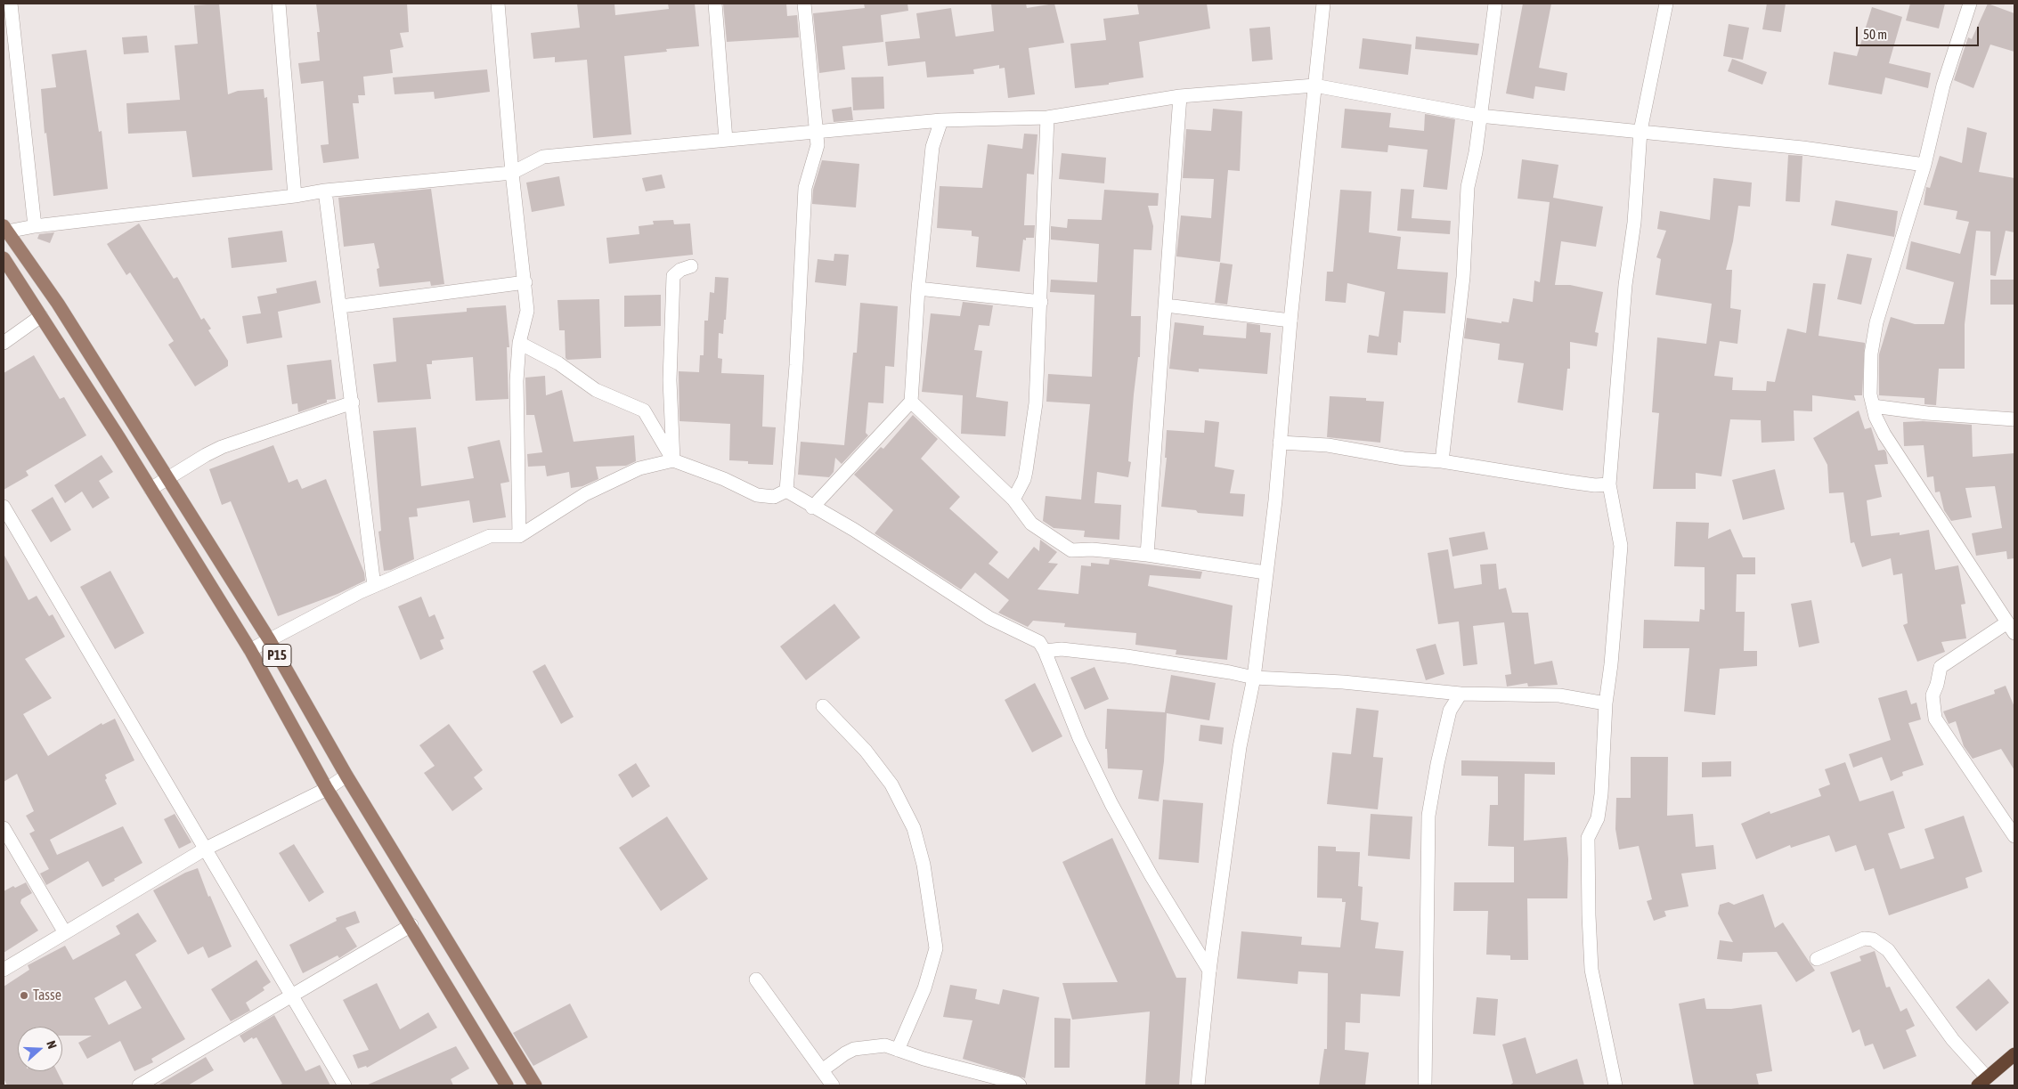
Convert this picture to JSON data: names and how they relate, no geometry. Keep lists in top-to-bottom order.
{
  "streets": {
    "main road": ["P15"]
  },
  "places": ["Tasse"],
  "scale_bar": "50 m",
  "north": "right"
}
